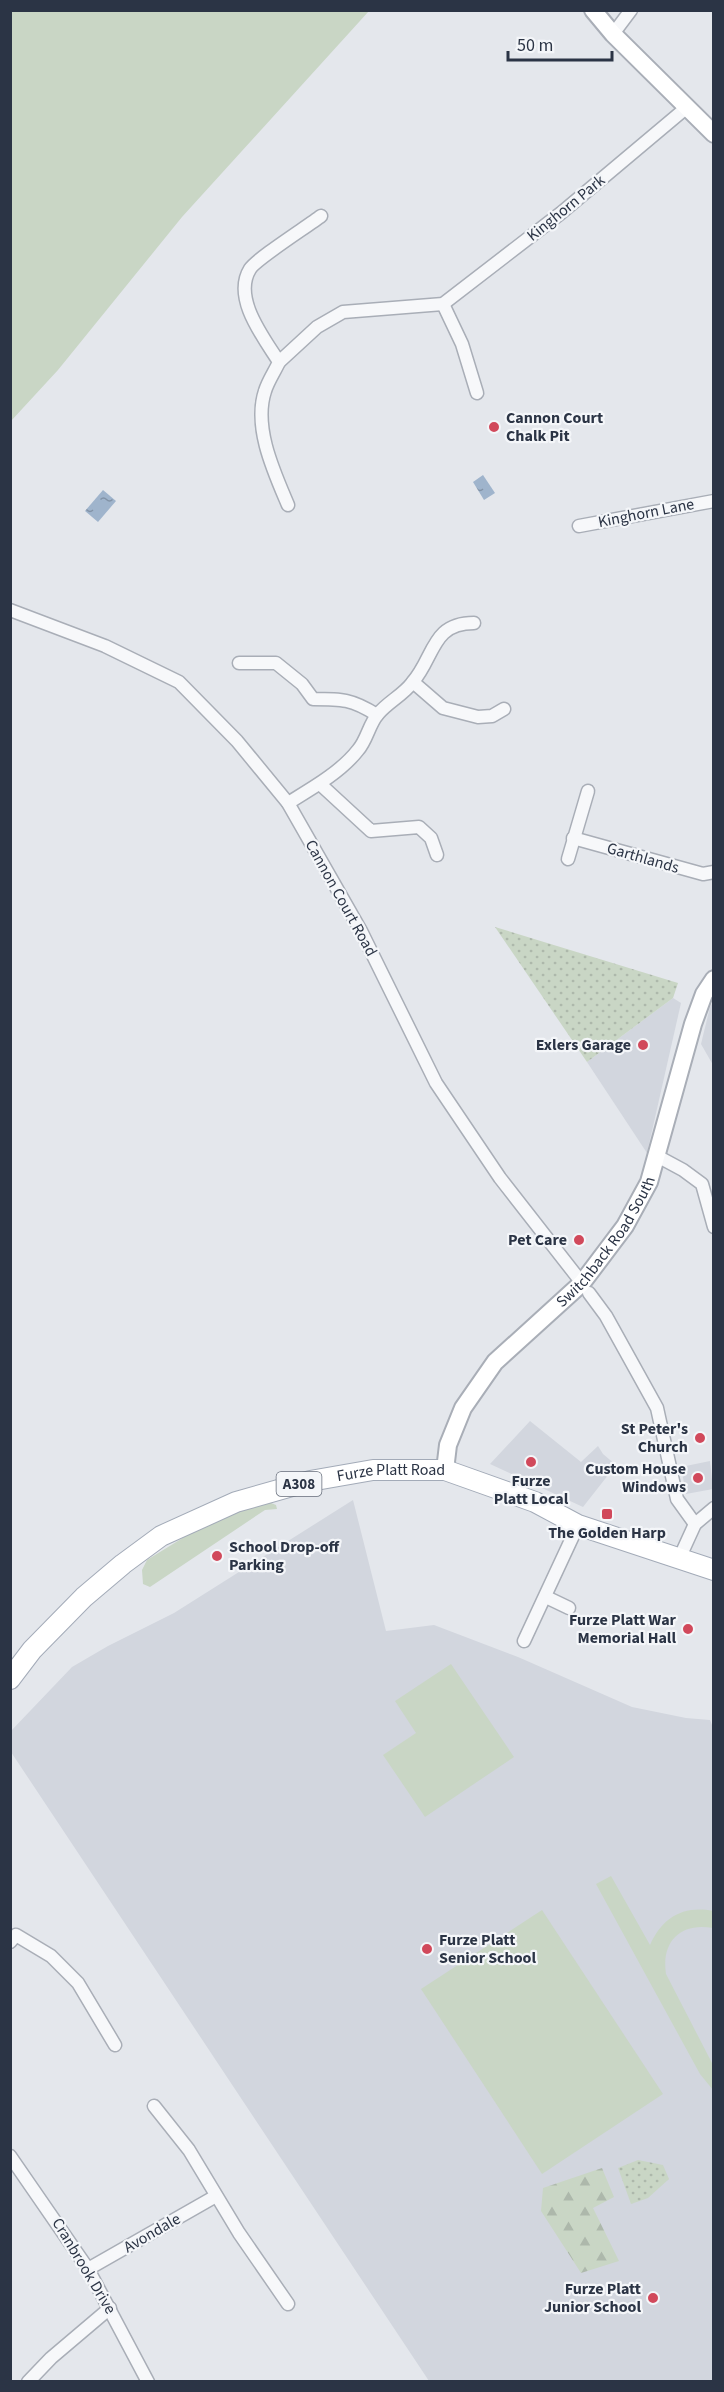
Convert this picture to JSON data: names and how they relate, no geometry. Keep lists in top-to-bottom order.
{
  "streets": {
    "main road": ["Furze Platt Road", "A308"],
    "street": [
      "Kinghorn Park",
      "Kinghorn Lane",
      "Garthlands",
      "Cannon Court Road",
      "Switchback Road South",
      "Avondale",
      "Cranbrook Drive"
    ]
  },
  "crossings": [
    ["Cannon Court Road", "Switchback Road South"],
    ["Switchback Road South", "Furze Platt Road"],
    ["Avondale", "Cranbrook Drive"]
  ],
  "places": {
    "other": [
      "Cannon Court Chalk Pit",
      "Exlers Garage",
      "Pet Care",
      "St Peter's Church",
      "Furze Platt Local",
      "Custom House Windows",
      "School Drop-off Parking",
      "Furze Platt War Memorial Hall",
      "Furze Platt Senior School",
      "Furze Platt Junior School"
    ],
    "transit": ["The Golden Harp"]
  },
  "scale_bar": "50 m"
}
